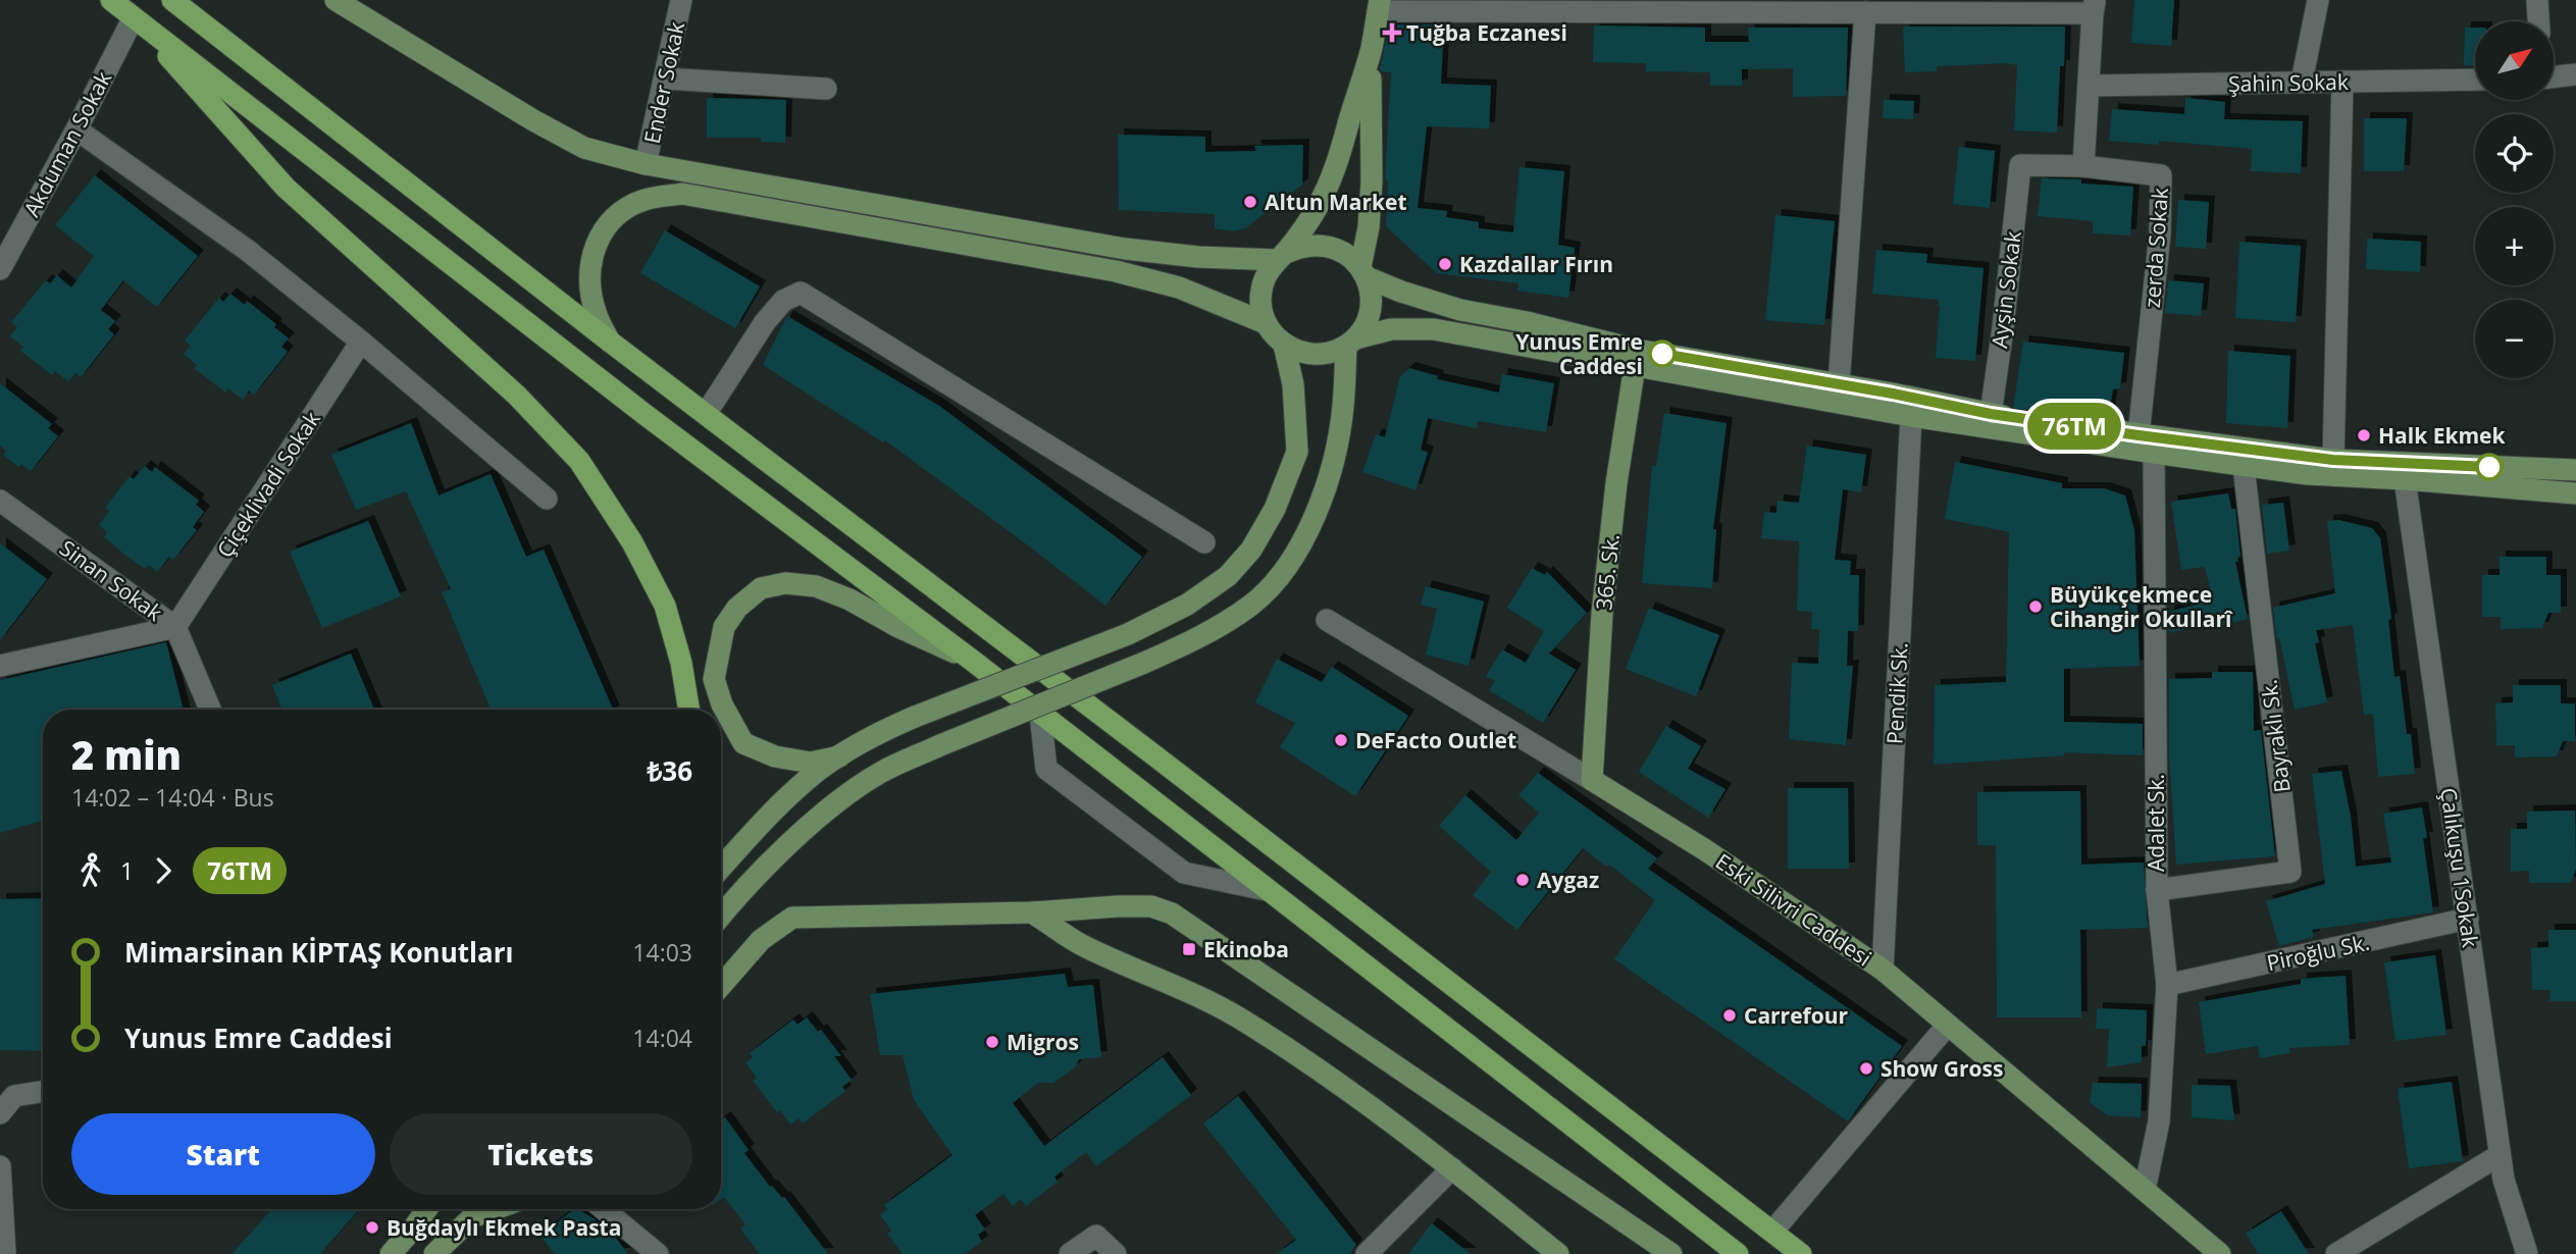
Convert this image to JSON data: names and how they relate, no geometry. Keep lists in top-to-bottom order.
{
  "streets": {
    "main road": ["365. Sk.", "Eski Silivri Caddesi"],
    "street": [
      "Ender Sokak",
      "Şahin Sokak",
      "Akduman Sokak",
      "zerda Sokak",
      "Ayşin Sokak",
      "Çiçeklivadi Sokak",
      "Sinan Sokak",
      "Pendik Sk.",
      "Bayraklı Sk.",
      "Adalet Sk.",
      "Çalıkuşu 1Sokak",
      "Piroğlu Sk."
    ]
  },
  "crossings": [
    ["zerda Sokak", "Ayşin Sokak"],
    ["Çiçeklivadi Sokak", "Sinan Sokak"],
    ["365. Sk.", "Eski Silivri Caddesi"],
    ["Pendik Sk.", "Eski Silivri Caddesi"],
    ["Bayraklı Sk.", "Adalet Sk."],
    ["Adalet Sk.", "Eski Silivri Caddesi"],
    ["Adalet Sk.", "Piroğlu Sk."],
    ["Çalıkuşu 1Sokak", "Piroğlu Sk."]
  ],
  "places": {
    "health": ["Tuğba Eczanesi"],
    "other": [
      "Altun Market",
      "Kazdallar Fırın",
      "Yunus Emre Caddesi",
      "Halk Ekmek",
      "Büyükçekmece Cihangir Okullarî",
      "DeFacto Outlet",
      "Aygaz",
      "Carrefour",
      "Migros",
      "Show Gross",
      "Buğdaylı Ekmek Pasta"
    ],
    "transit": ["Ekinoba"]
  },
  "lines": ["bus line 76TM"],
  "north": "top right",
  "page": {
    "on_map": "76TM",
    "map_buttons": ["+", "−"],
    "heading": ["2 min", "14:02 – 14:04 · Bus", "₺36"],
    "legs": ["1", "76TM"],
    "list": [
      {
        "name": "Mimarsinan KİPTAŞ Konutları",
        "value": "14:03"
      },
      {
        "name": "Yunus Emre Caddesi",
        "value": "14:04"
      }
    ],
    "buttons": ["Start", "Tickets"]
  }
}
